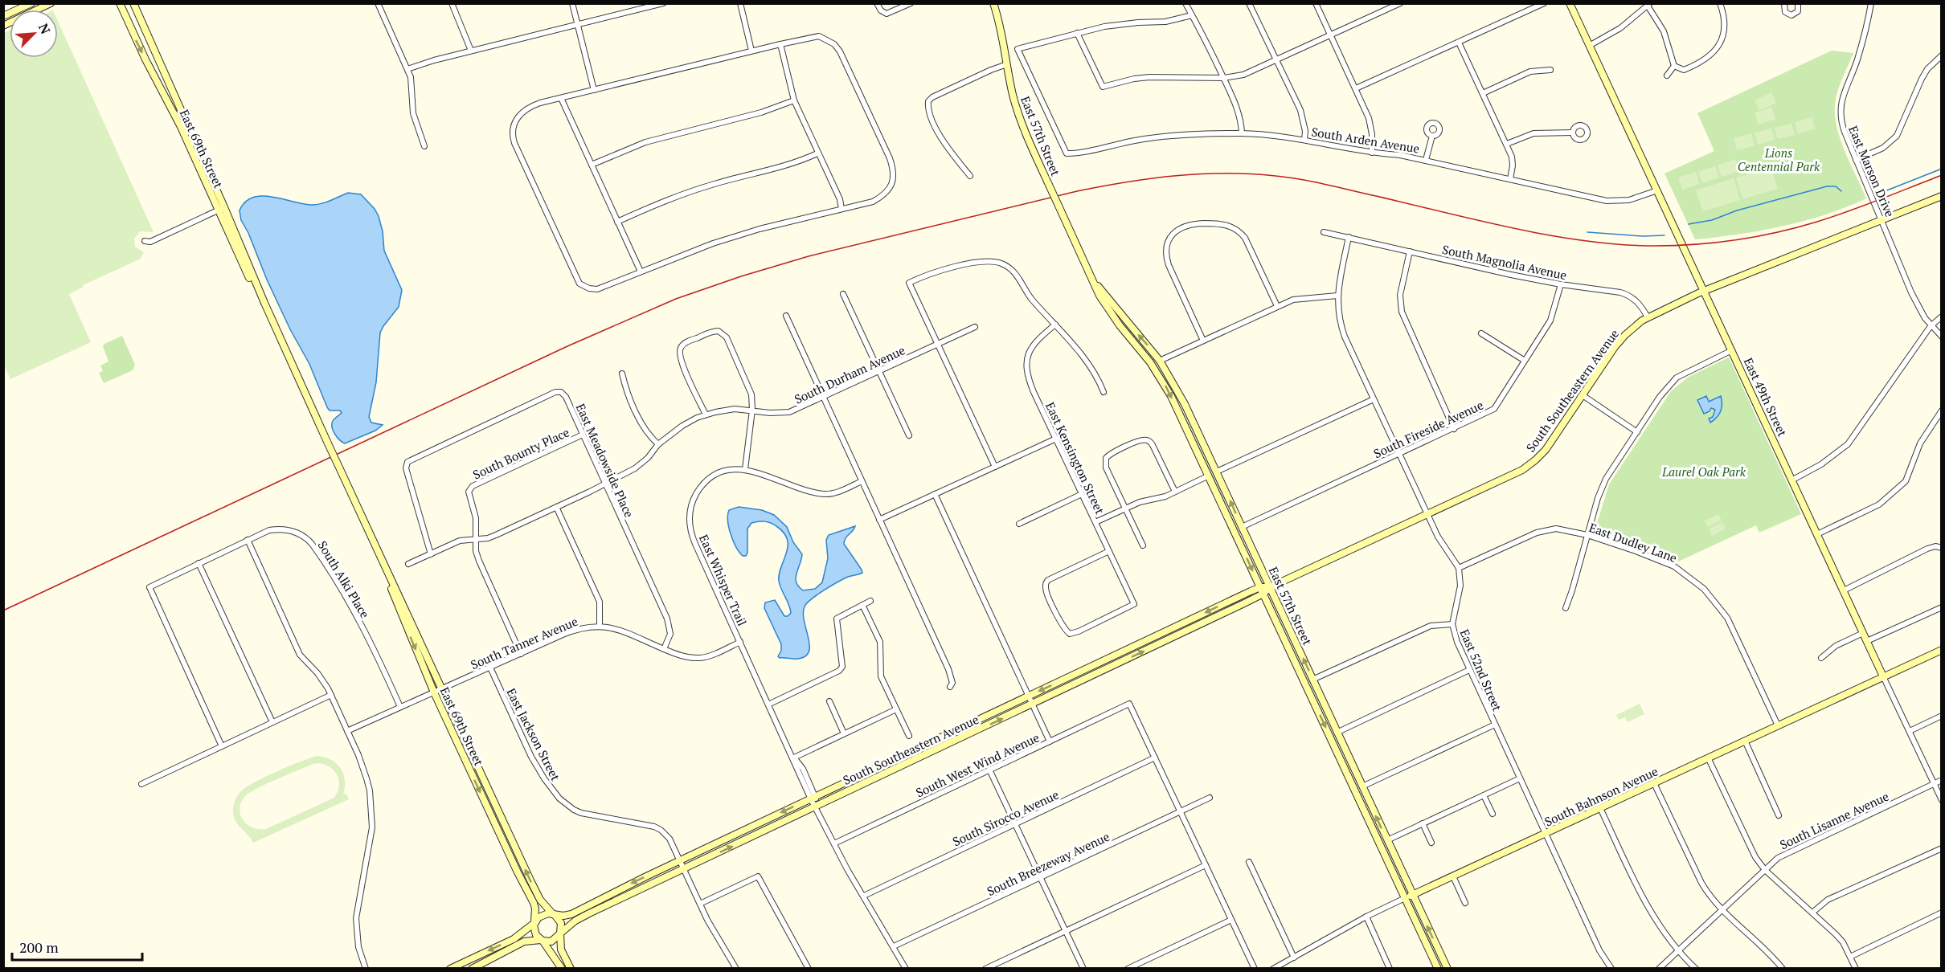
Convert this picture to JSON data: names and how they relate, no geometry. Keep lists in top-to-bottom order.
{
  "streets": {
    "main road": [
      "East 57th Street",
      "East 69th Street",
      "South Southeastern Avenue",
      "East 49th Street",
      "South Bahnson Avenue"
    ],
    "street": [
      "South Arden Avenue",
      "East Marson Drive",
      "South Magnolia Avenue",
      "South Durham Avenue",
      "South Fireside Avenue",
      "South Bounty Place",
      "East Kensington Street",
      "East Meadowside Place",
      "East Dudley Lane",
      "South Alki Place",
      "East Whisper Trail",
      "South Tanner Avenue",
      "East 52nd Street",
      "East Jackson Street",
      "South West Wind Avenue",
      "South Sirocco Avenue",
      "South Lisanne Avenue",
      "South Breezeway Avenue"
    ]
  },
  "crossings": [
    ["East 57th Street", "South Arden Avenue"],
    ["East 57th Street", "South Southeastern Avenue"],
    ["East 57th Street", "South Fireside Avenue"],
    ["East 57th Street", "South Bahnson Avenue"],
    ["South Arden Avenue", "East 49th Street"],
    ["East 69th Street", "South Southeastern Avenue"],
    ["East 69th Street", "South Tanner Avenue"],
    ["East Marson Drive", "South Southeastern Avenue"],
    ["South Magnolia Avenue", "South Southeastern Avenue"],
    ["South Magnolia Avenue", "South Fireside Avenue"],
    ["South Durham Avenue", "South Bounty Place"],
    ["South Durham Avenue", "East Meadowside Place"],
    ["South Southeastern Avenue", "East 49th Street"],
    ["South Southeastern Avenue", "East Whisper Trail"],
    ["South Southeastern Avenue", "East Jackson Street"],
    ["East 49th Street", "South Bahnson Avenue"],
    ["East 49th Street", "South Lisanne Avenue"],
    ["South Bounty Place", "East Meadowside Place"],
    ["South Bounty Place", "South Tanner Avenue"],
    ["East Meadowside Place", "South Tanner Avenue"],
    ["East Dudley Lane", "East 52nd Street"],
    ["East Dudley Lane", "South Bahnson Avenue"],
    ["South Alki Place", "South Tanner Avenue"],
    ["East Whisper Trail", "South Tanner Avenue"],
    ["South Tanner Avenue", "East Jackson Street"],
    ["East 52nd Street", "South Bahnson Avenue"],
    ["South West Wind Avenue", "South Sirocco Avenue"]
  ],
  "parks": ["Lions Centennial Park", "Laurel Oak Park"],
  "scale_bar": "200 m",
  "north": "top right"
}
